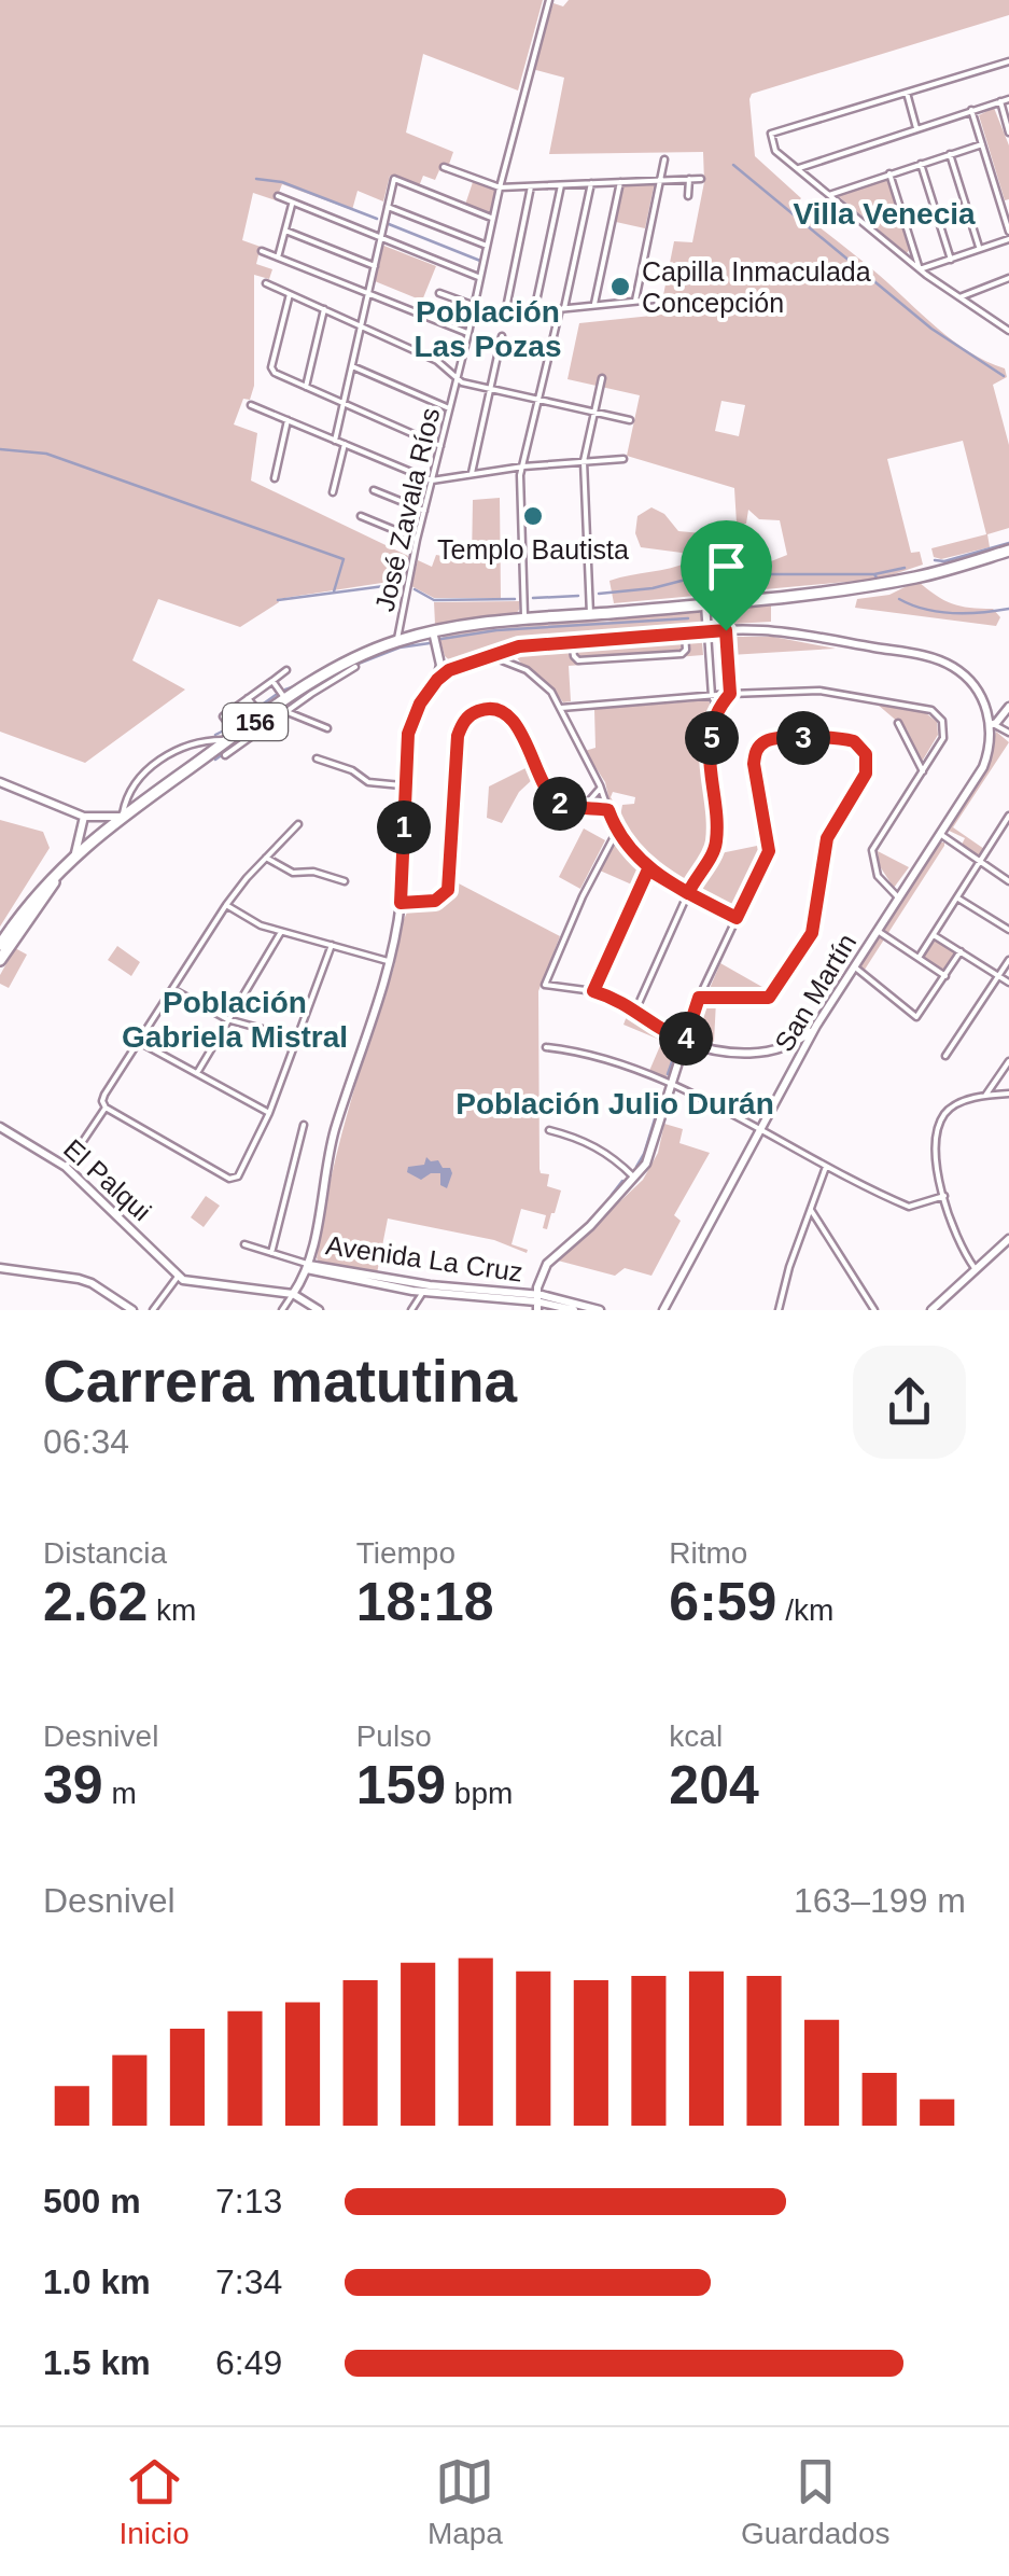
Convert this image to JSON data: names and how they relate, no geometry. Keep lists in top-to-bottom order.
{
  "streets": {
    "highway": ["156"],
    "street": [
      "José Zavala Ríos",
      "San Martín",
      "El Palqui",
      "Avenida La Cruz"
    ]
  },
  "crossings": [
    ["José Zavala Ríos", "156"]
  ],
  "districts": [
    "Villa Venecia",
    "Población Las Pozas",
    "Población Gabriela Mistral",
    "Población Julio Durán"
  ],
  "places": ["Capilla Inmaculada Concepción", "Templo Bautista"],
  "page": {
    "pins": [
      "3",
      "5",
      "2",
      "1",
      "4"
    ],
    "heading": ["Carrera matutina", "06:34"],
    "stats": [
      ["Distancia", "2.62 km"],
      ["Tiempo", "18:18"],
      ["Ritmo", "6:59 /km"],
      ["Desnivel", "39 m"],
      ["Pulso", "159 bpm"],
      ["kcal", "204"]
    ],
    "chart": ["Desnivel", "163–199 m"],
    "list": [
      {
        "name": "500 m",
        "note": "7:13"
      },
      {
        "name": "1.0 km",
        "note": "7:34"
      },
      {
        "name": "1.5 km",
        "note": "6:49"
      }
    ],
    "tabs": ["Inicio", "Mapa", "Guardados"]
  }
}
